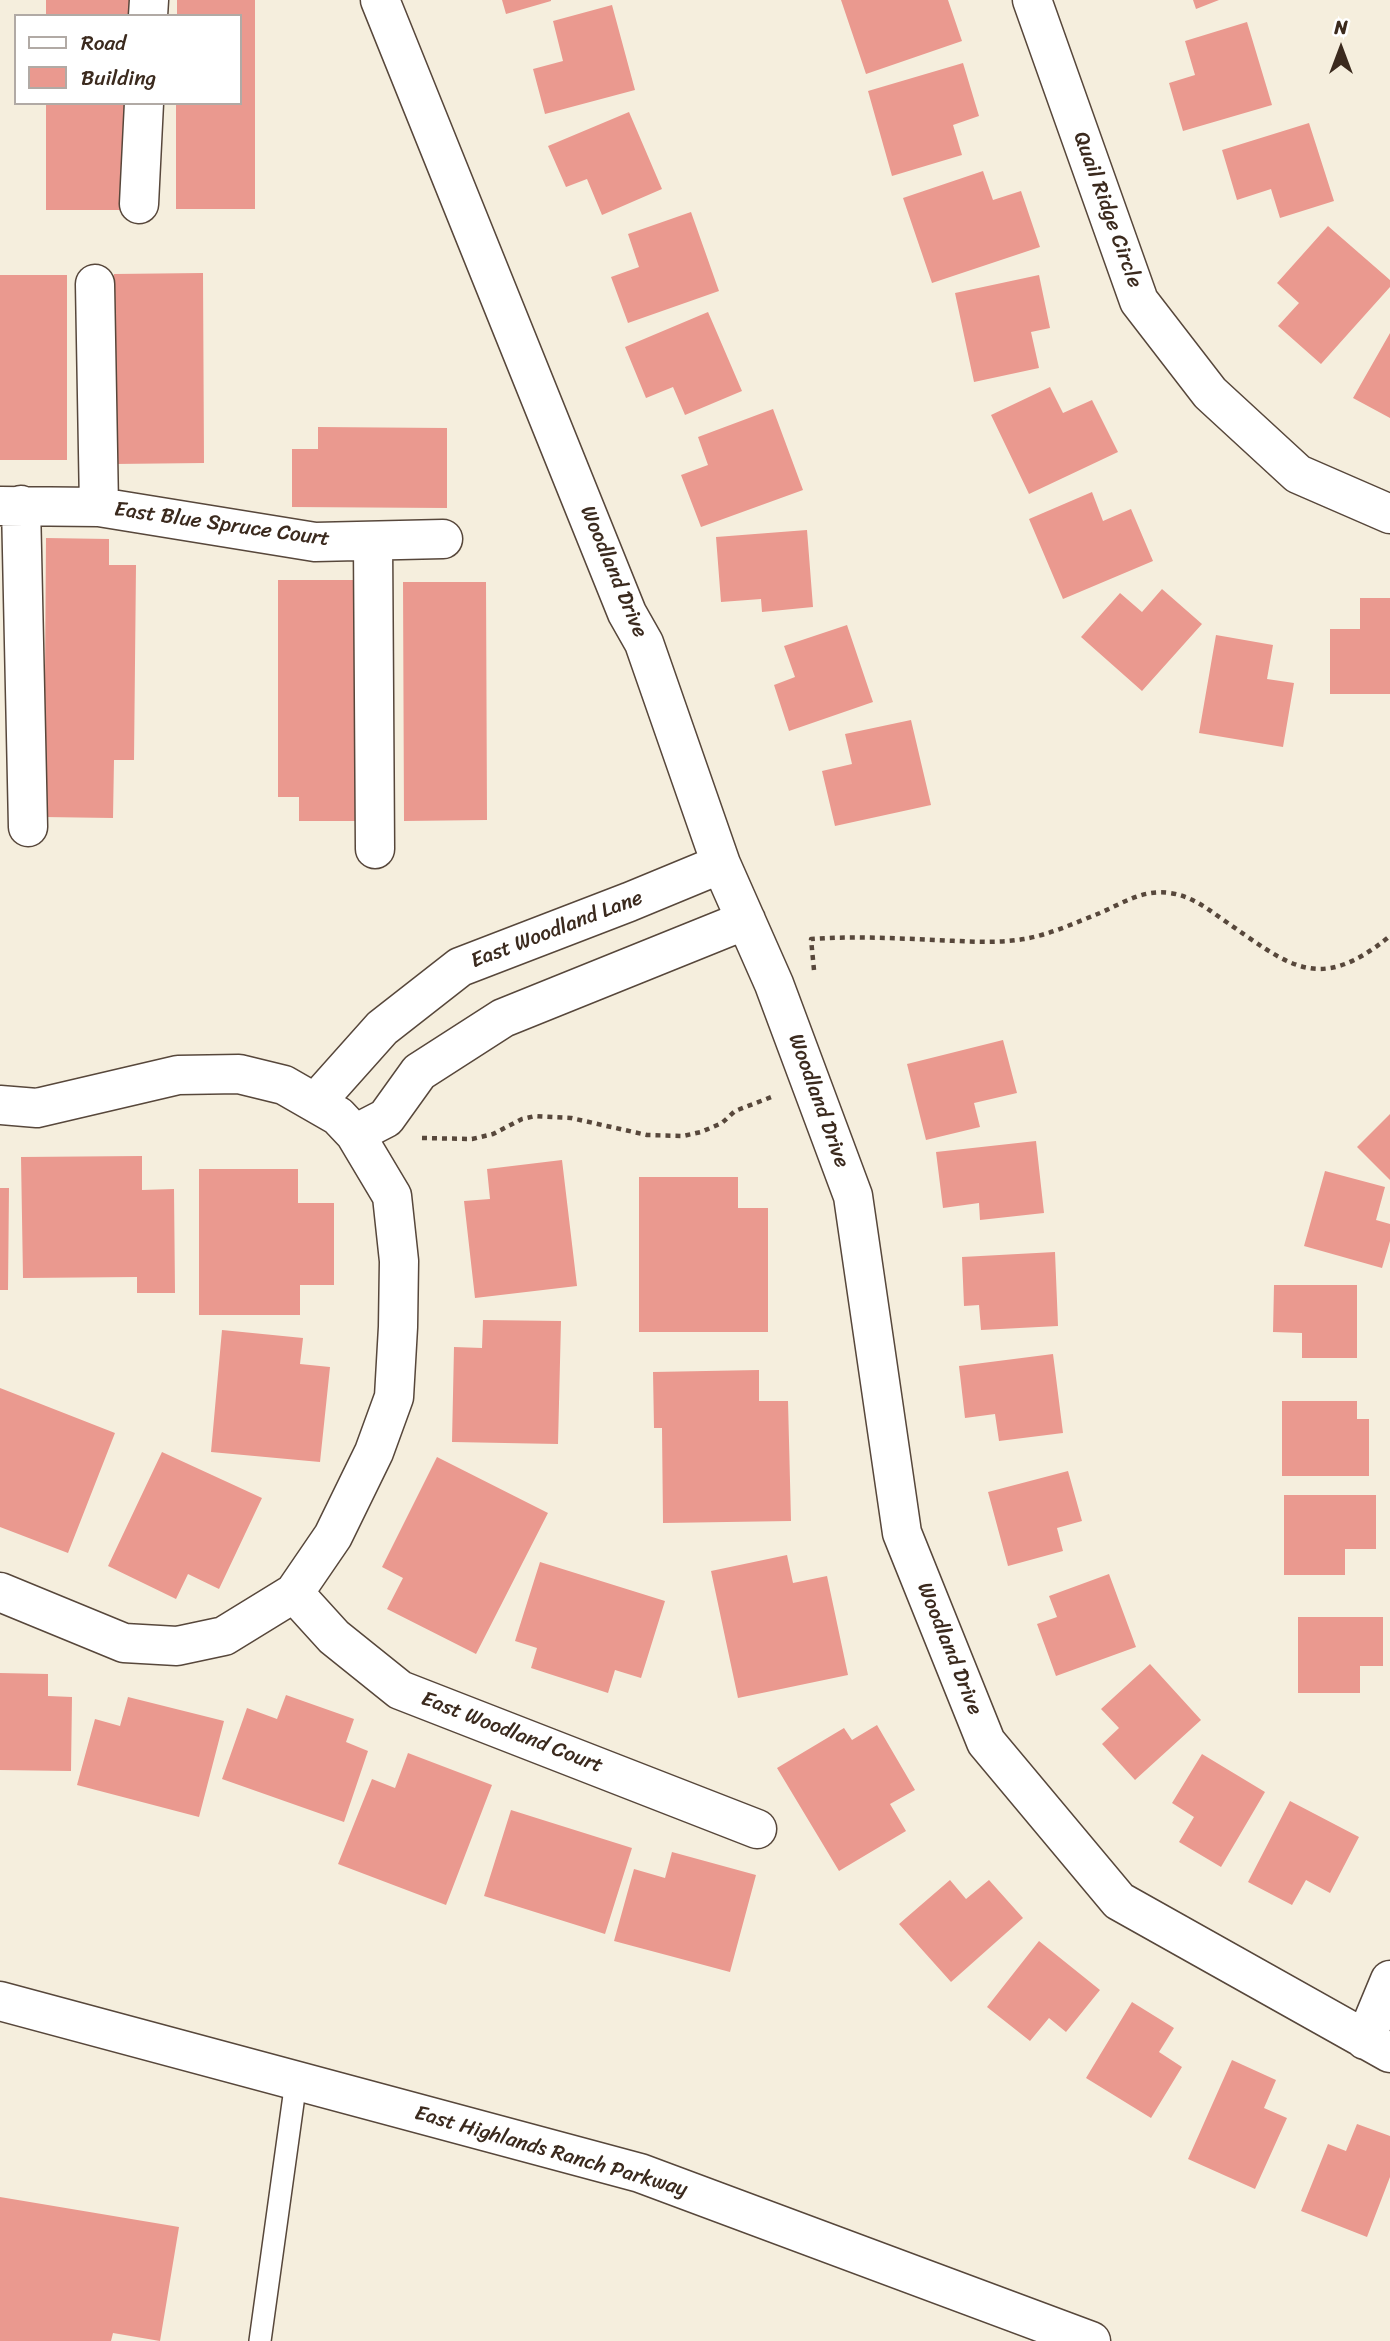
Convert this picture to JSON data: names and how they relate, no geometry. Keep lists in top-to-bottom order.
{
  "streets": {
    "street": [
      "Quail Ridge Circle",
      "East Blue Spruce Court",
      "Woodland Drive",
      "East Woodland Lane",
      "East Woodland Court",
      "East Highlands Ranch Parkway"
    ]
  },
  "crossings": [
    ["Woodland Drive", "East Woodland Lane"]
  ],
  "legend": ["Road", "Building"],
  "north": "top"
}
